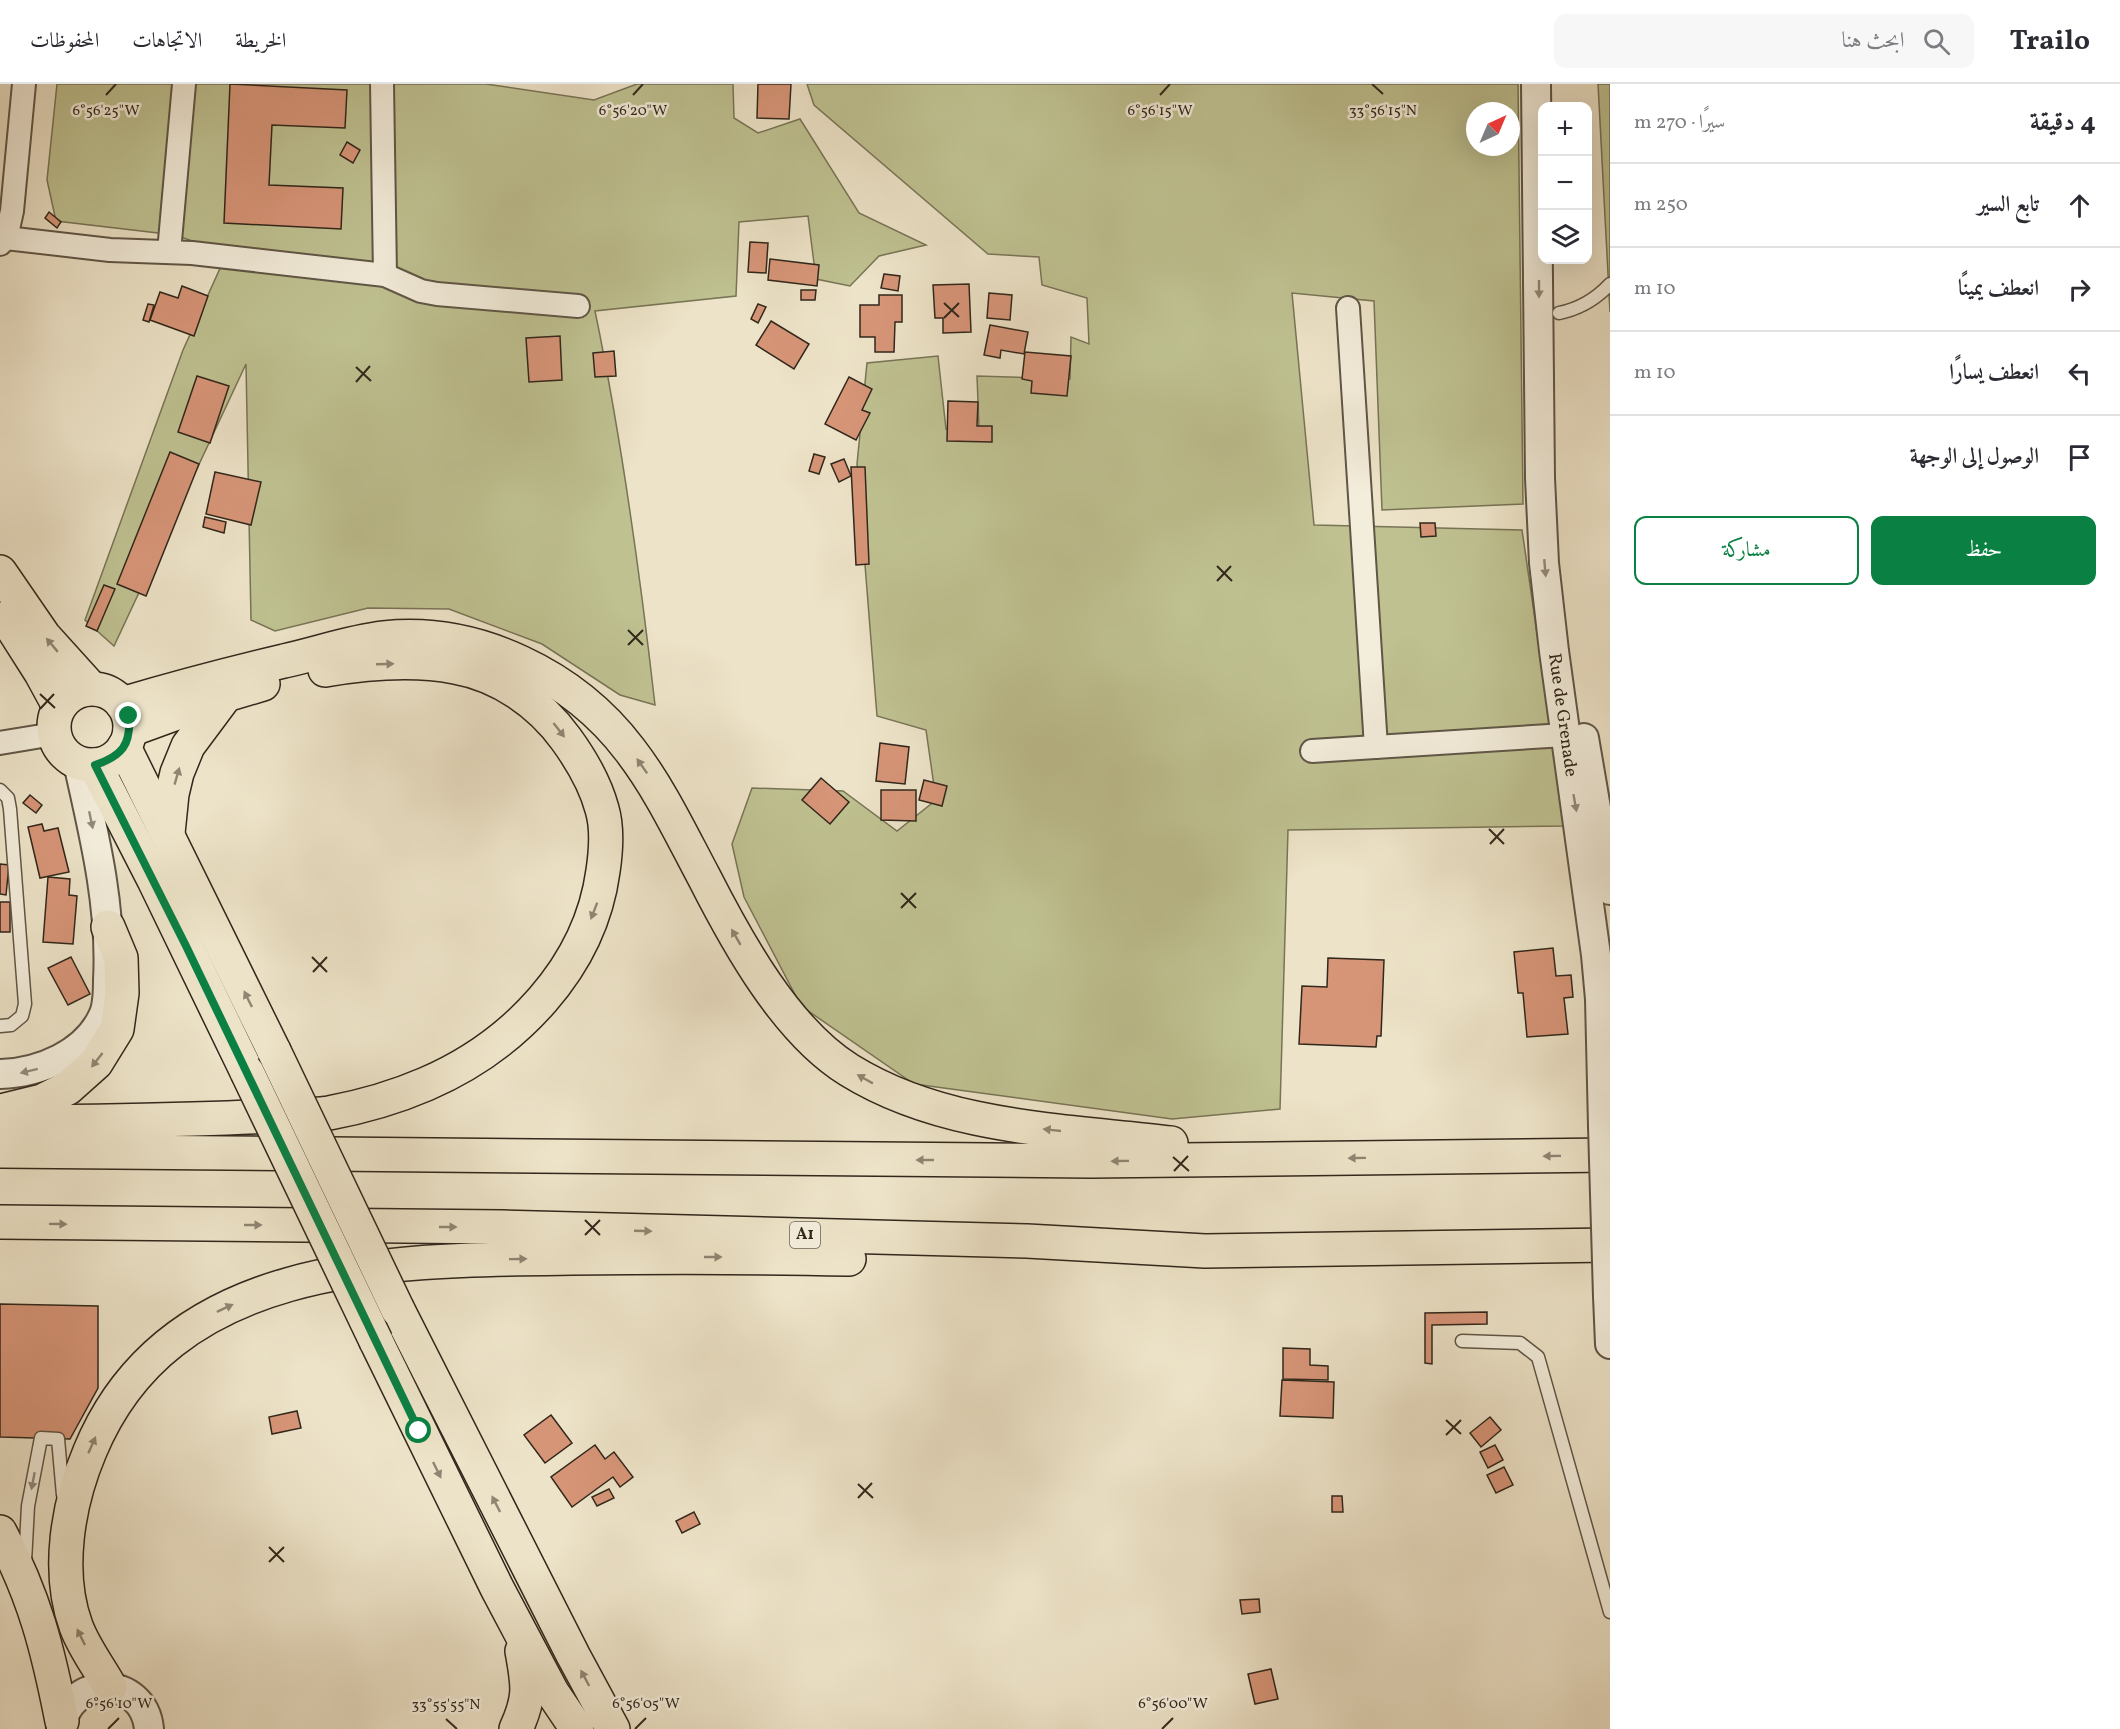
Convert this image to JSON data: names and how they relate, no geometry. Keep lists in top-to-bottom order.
{
  "streets": {
    "main road": ["A1"],
    "street": ["Rue de Grenade"]
  },
  "north": "top right",
  "page": {
    "header": "Trailo",
    "search": "ابحث هنا",
    "nav": ["الخريطة", "الاتجاهات", "المحفوظات"],
    "heading": ["4 دقيقة", "سيرًا · 270 m"],
    "map_buttons": ["+", "−"],
    "list": [
      ["تابع السير", "250 m"],
      ["انعطف يمينًا", "10 m"],
      ["انعطف يسارًا", "10 m"],
      "الوصول إلى الوجهة"
    ],
    "buttons": ["حفظ", "مشاركة"]
  },
  "coordinates": [
    "33°56'15\"N",
    "6°56'25\"W",
    "6°56'20\"W",
    "6°56'15\"W",
    "6°56'10\"W",
    "6°56'05\"W",
    "6°56'00\"W",
    "33°55'55\"N"
  ]
}
